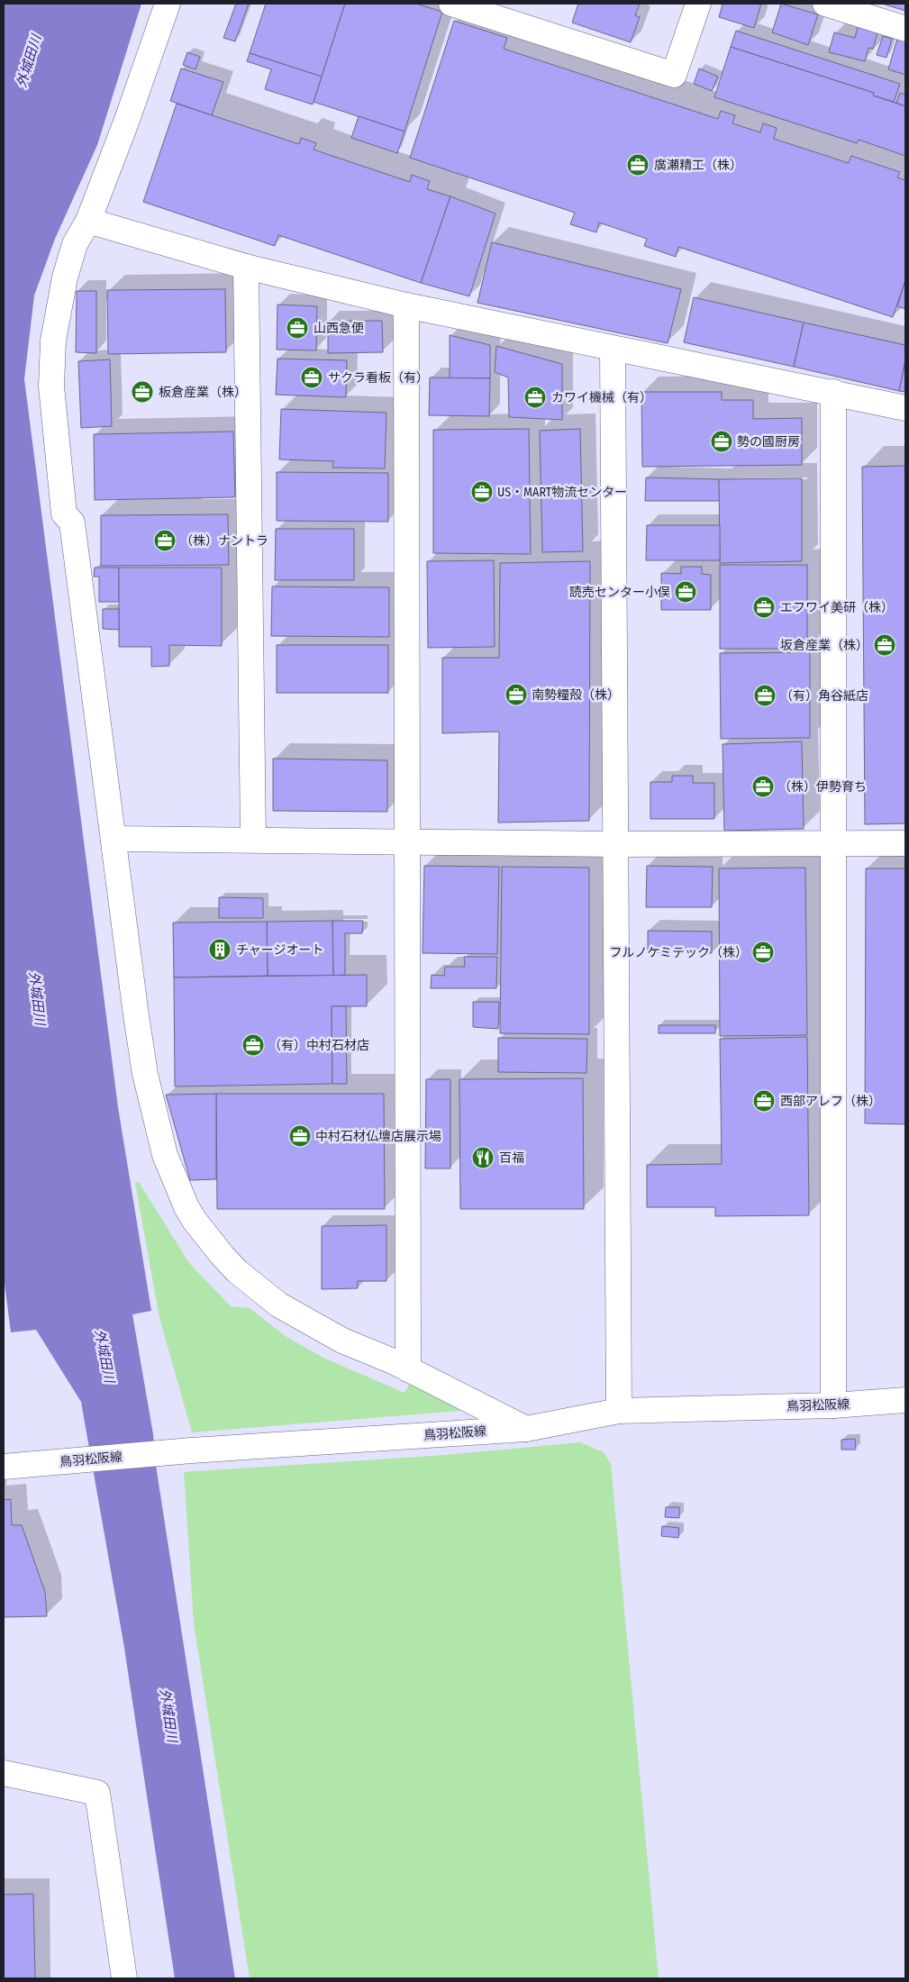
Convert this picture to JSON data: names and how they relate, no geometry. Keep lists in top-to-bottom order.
{
  "streets": {
    "street": ["鳥羽松阪線"]
  },
  "water": ["外城田川"],
  "places": {
    "office": [
      "廣瀬精工（株）",
      "山西急便",
      "サクラ看板（有）",
      "板倉産業（株）",
      "カワイ機械（有）",
      "勢の國厨房",
      "US・MART物流センター",
      "（株）ナントラ",
      "読売センター小俣",
      "エフワイ美研（株）",
      "坂倉産業（株）",
      "南勢糧殻（株）",
      "（有）角谷紙店",
      "（株）伊勢育ち",
      "フルノケミテック（株）",
      "（有）中村石材店",
      "西部アレフ（株）",
      "中村石材仏壇店展示場"
    ],
    "building": ["チャージオート"],
    "restaurant": ["百福"]
  }
}
